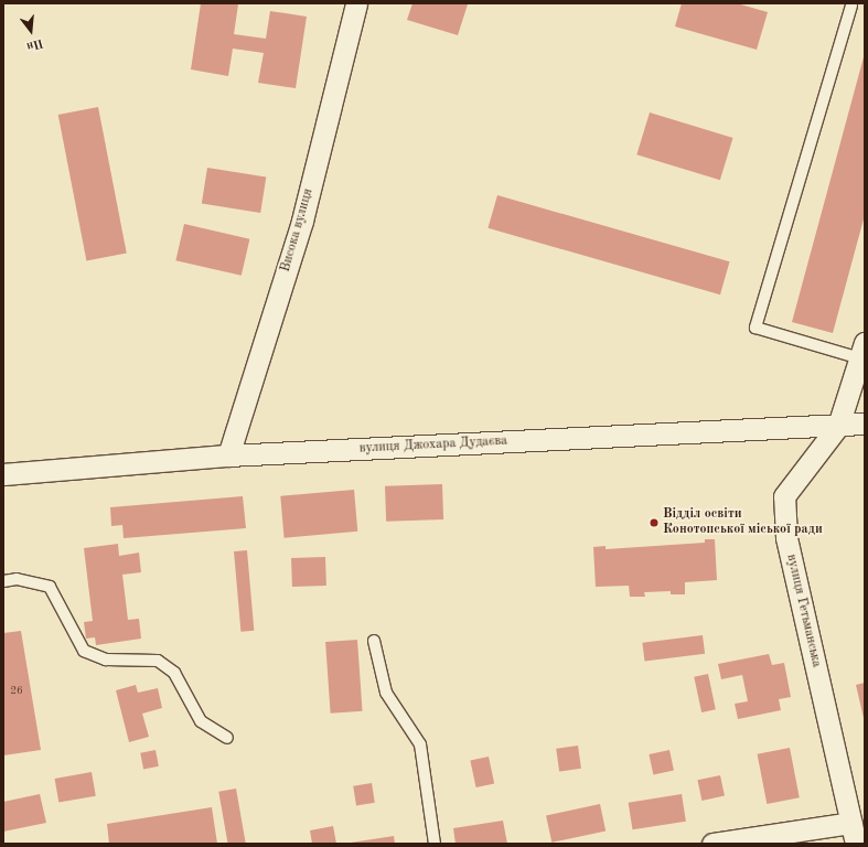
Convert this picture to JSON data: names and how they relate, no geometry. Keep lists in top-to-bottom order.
{
  "streets": {
    "street": ["Висока вулиця", "вулиця Джохара Дудаєва", "вулиця Гетьманська"]
  },
  "crossings": [
    ["Висока вулиця", "вулиця Джохара Дудаєва"],
    ["вулиця Джохара Дудаєва", "вулиця Гетьманська"]
  ],
  "places": ["Відділ освіти Конотопської міської ради"],
  "house_numbers": ["26"],
  "north": "bottom"
}
